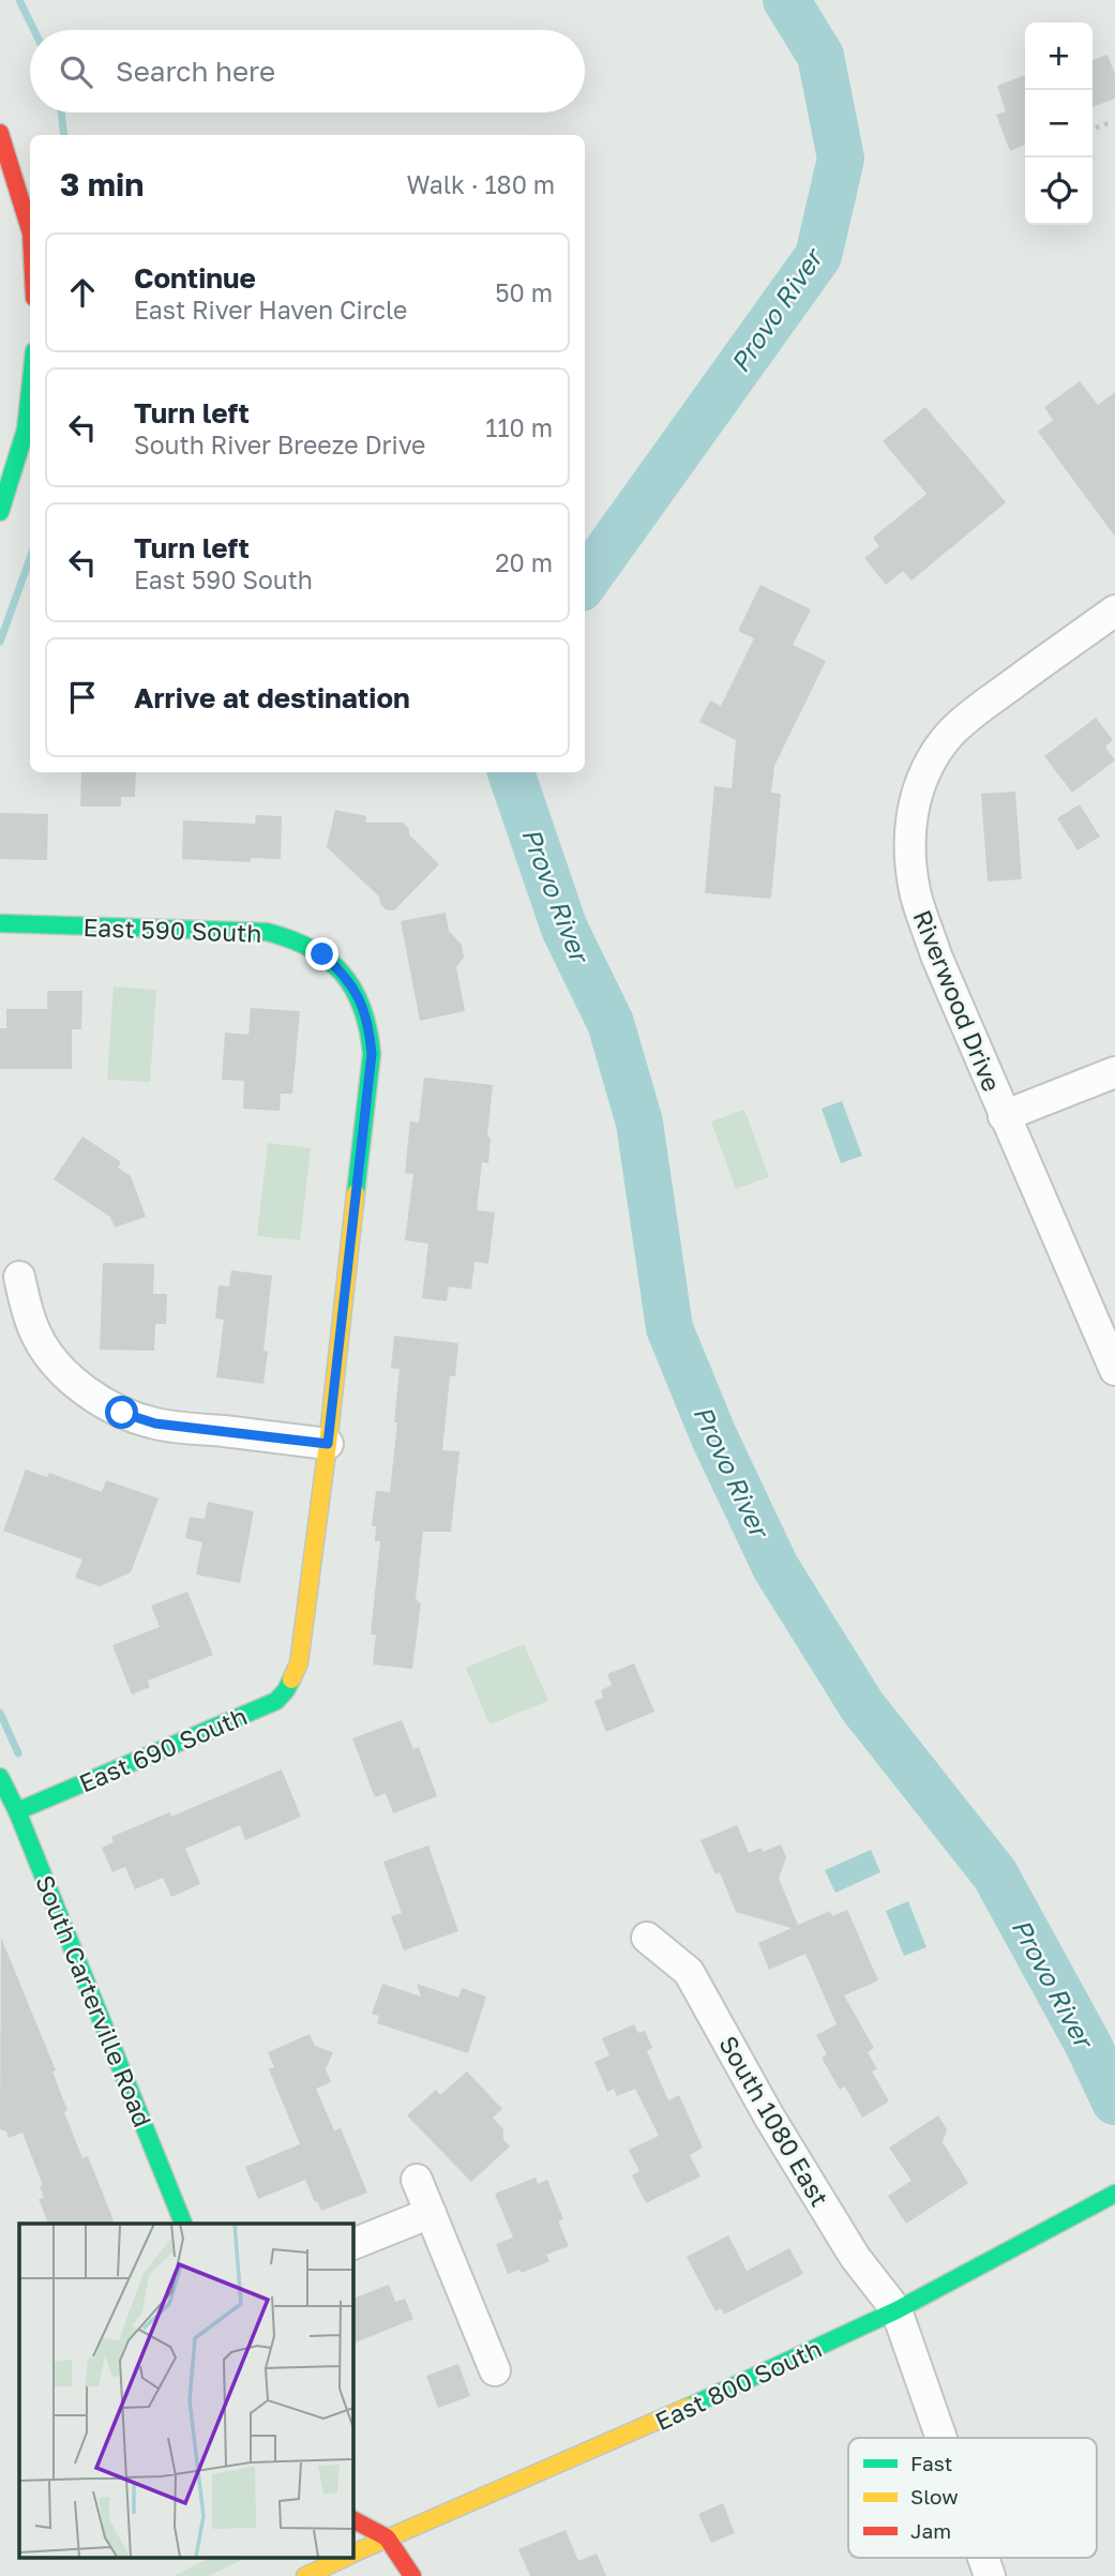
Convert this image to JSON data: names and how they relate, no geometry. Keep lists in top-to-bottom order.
{
  "streets": {
    "street": [
      "East 590 South",
      "Riverwood Drive",
      "East 690 South",
      "South Carterville Road",
      "South 1080 East",
      "East 800 South"
    ]
  },
  "crossings": [
    ["East 590 South", "East 690 South"],
    ["East 690 South", "South Carterville Road"],
    ["South 1080 East", "East 800 South"]
  ],
  "water": ["Provo River"],
  "legend": ["Fast", "Slow", "Jam"],
  "page": {
    "map_buttons": ["+", "−"],
    "search": "Search here",
    "heading": ["3 min", "Walk · 180 m"],
    "list": [
      ["Continue", "East River Haven Circle", "50 m"],
      ["Turn left", "South River Breeze Drive", "110 m"],
      ["Turn left", "East 590 South", "20 m"],
      "Arrive at destination"
    ]
  }
}
